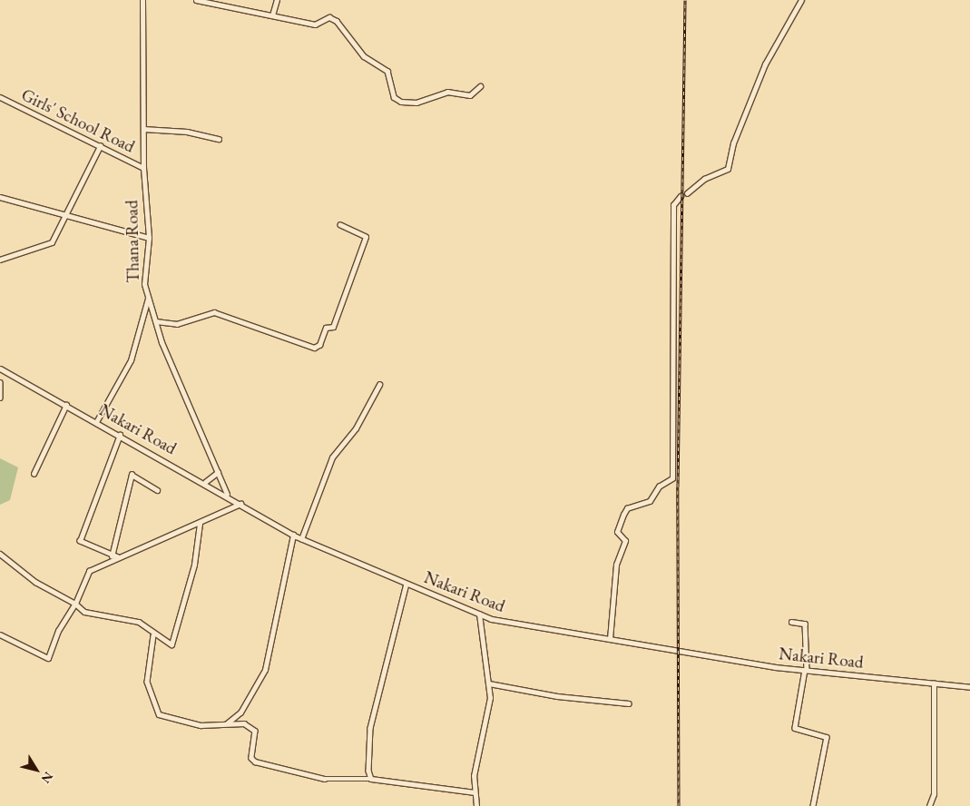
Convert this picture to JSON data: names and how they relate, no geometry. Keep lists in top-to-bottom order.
{
  "streets": {
    "street": ["Girls' School Road", "Thana Road", "Nakari Road"]
  },
  "crossings": [
    ["Girls' School Road", "Thana Road"],
    ["Thana Road", "Nakari Road"]
  ],
  "north": "bottom right"
}
